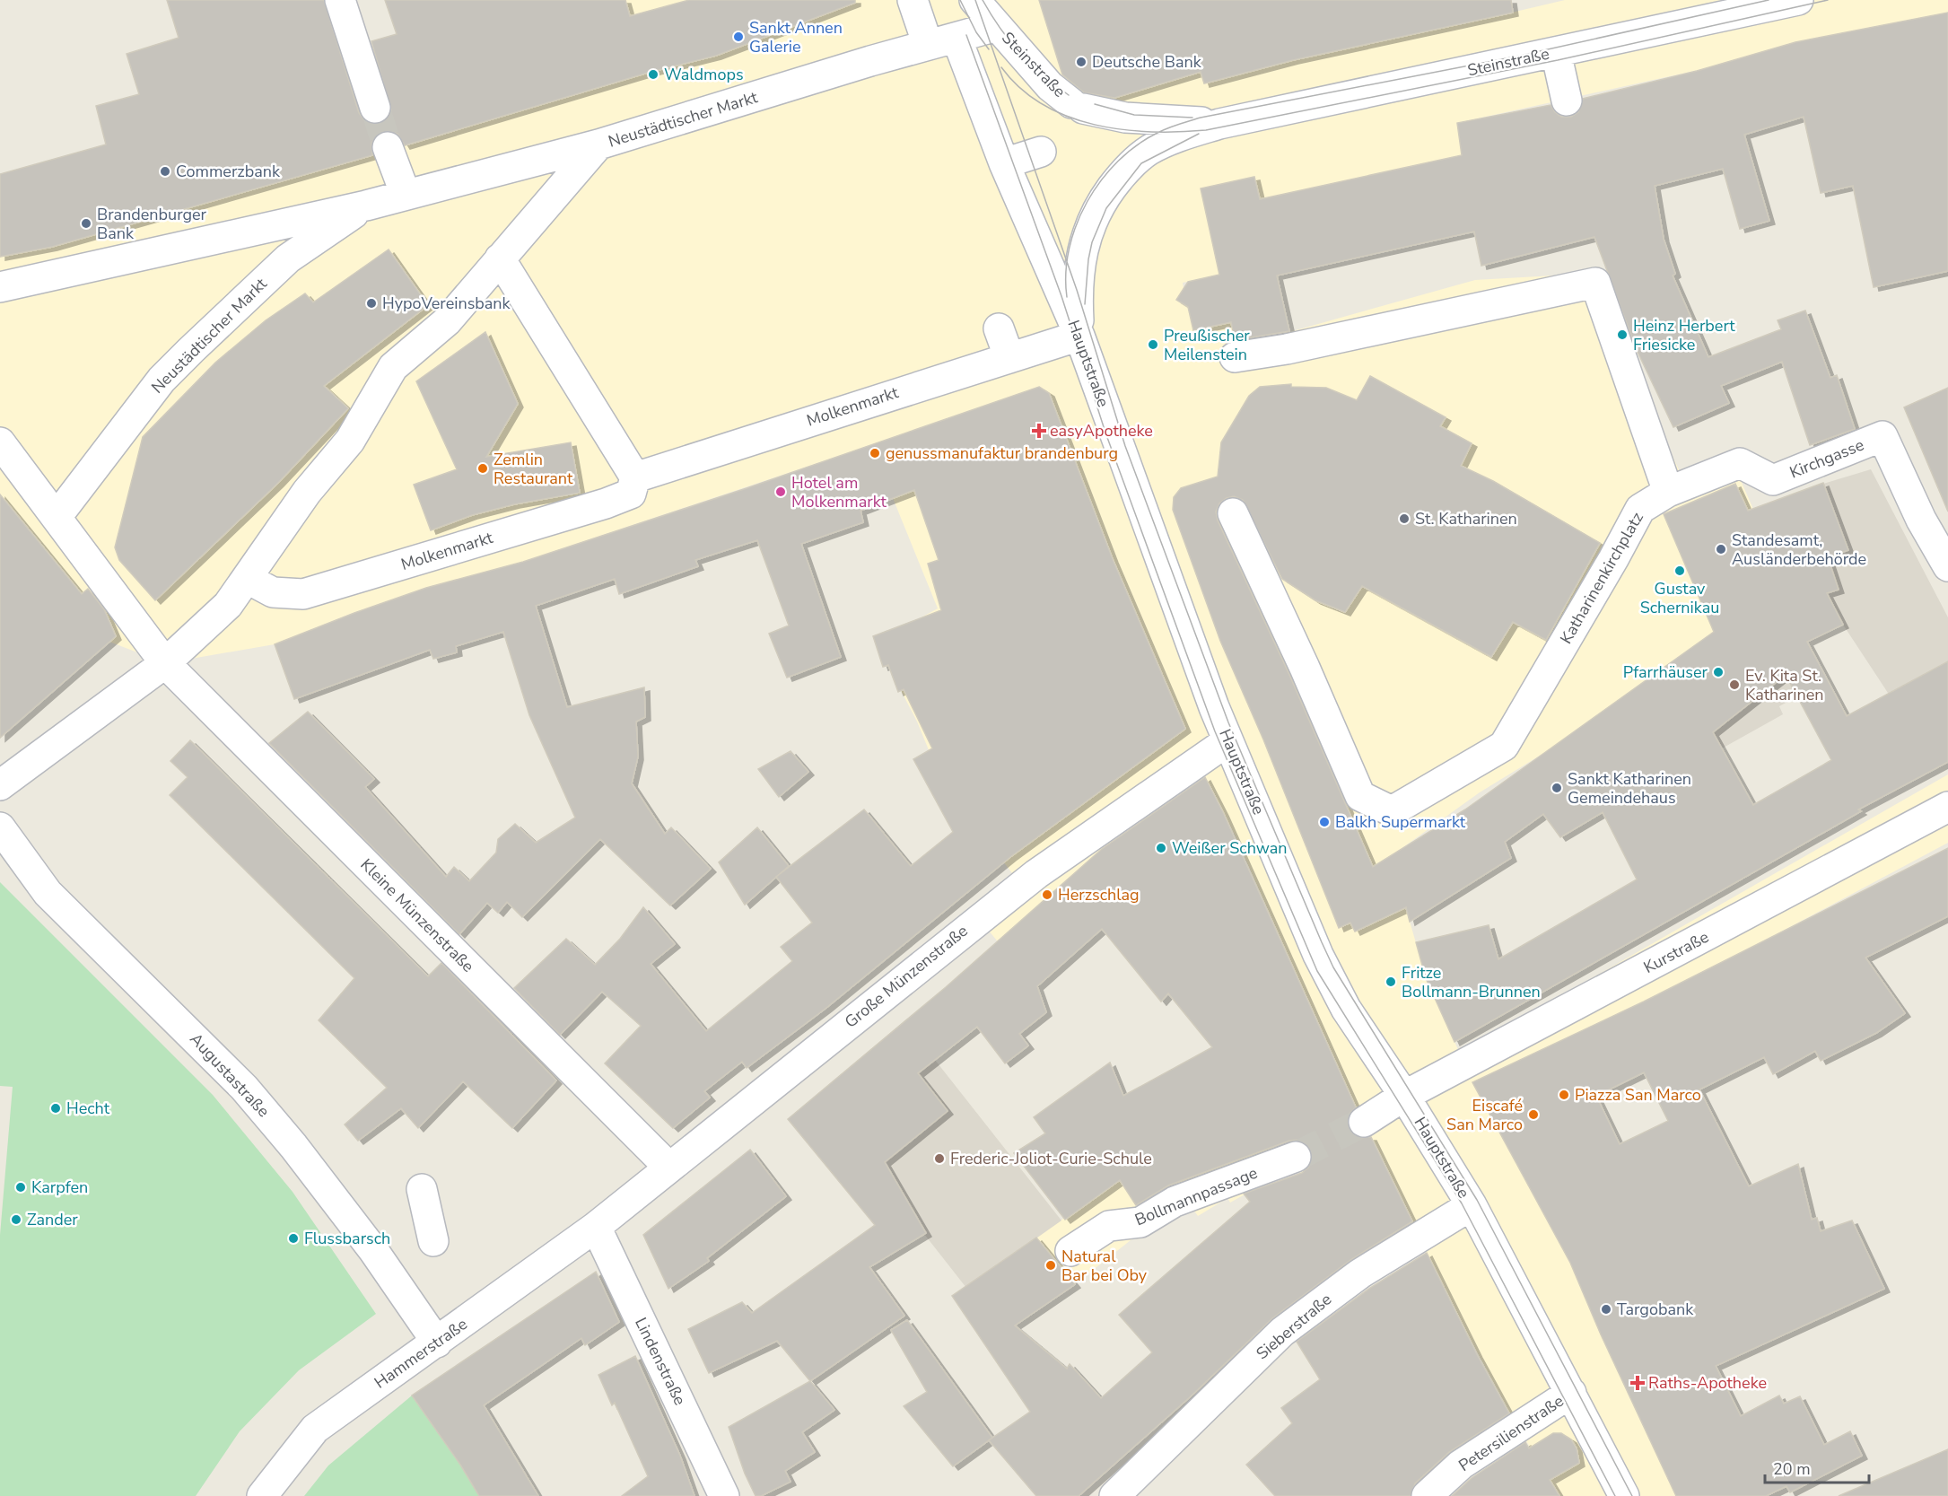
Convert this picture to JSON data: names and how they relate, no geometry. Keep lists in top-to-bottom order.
{
  "streets": {
    "street": [
      "Steinstraße",
      "Neustädtischer Markt",
      "Hauptstraße",
      "Molkenmarkt",
      "Kirchgasse",
      "Katharinenkirchplatz",
      "Kleine Münzenstraße",
      "Kurstraße",
      "Große Münzenstraße",
      "Augustastraße",
      "Bollmannpassage",
      "Sieberstraße",
      "Hammerstraße",
      "Lindenstraße",
      "Petersilienstraße"
    ]
  },
  "crossings": [
    ["Steinstraße", "Neustädtischer Markt"],
    ["Steinstraße", "Hauptstraße"],
    ["Steinstraße", "Molkenmarkt"],
    ["Neustädtischer Markt", "Hauptstraße"],
    ["Hauptstraße", "Molkenmarkt"],
    ["Hauptstraße", "Kurstraße"],
    ["Hauptstraße", "Große Münzenstraße"],
    ["Hauptstraße", "Sieberstraße"],
    ["Hauptstraße", "Petersilienstraße"],
    ["Kirchgasse", "Katharinenkirchplatz"],
    ["Kleine Münzenstraße", "Große Münzenstraße"],
    ["Große Münzenstraße", "Hammerstraße"],
    ["Große Münzenstraße", "Lindenstraße"],
    ["Augustastraße", "Hammerstraße"],
    ["Hammerstraße", "Lindenstraße"]
  ],
  "places": {
    "other": [
      "Sankt Annen Galerie",
      "Deutsche Bank",
      "Waldmops",
      "Commerzbank",
      "Brandenburger Bank",
      "HypoVereinsbank",
      "Heinz Herbert Friesicke",
      "Preußischer Meilenstein",
      "genussmanufaktur brandenburg",
      "Zemlin Restaurant",
      "Hotel am Molkenmarkt",
      "St. Katharinen",
      "Standesamt, Ausländerbehörde",
      "Gustav Schernikau",
      "Pfarrhäuser",
      "Ev. Kita St. Katharinen",
      "Sankt Katharinen Gemeindehaus",
      "Balkh Supermarkt",
      "Weißer Schwan",
      "Herzschlag",
      "Fritze Bollmann-Brunnen",
      "Piazza San Marco",
      "Hecht",
      "Eiscafé San Marco",
      "Frederic-Joliot-Curie-Schule",
      "Karpfen",
      "Zander",
      "Flussbarsch",
      "Natural Bar bei Oby",
      "Targobank"
    ],
    "health": ["easyApotheke", "Raths-Apotheke"]
  },
  "scale_bar": "20 m"
}
